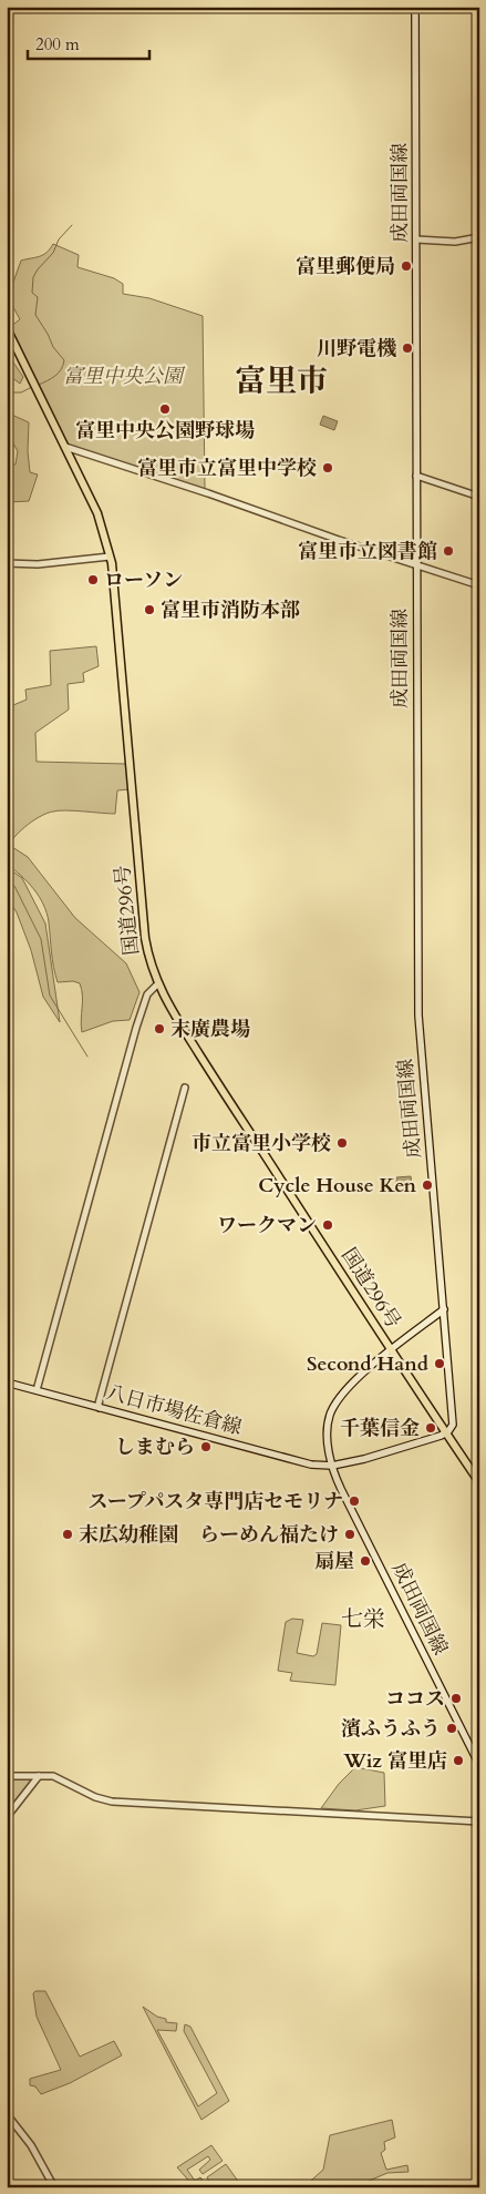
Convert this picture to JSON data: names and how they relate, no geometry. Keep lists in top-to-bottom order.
{
  "streets": {
    "highway": ["国道296号"],
    "main road": ["成田両国線", "八日市場佐倉線"]
  },
  "crossings": [
    ["成田両国線", "国道296号"],
    ["成田両国線", "八日市場佐倉線"]
  ],
  "districts": ["富里市", "七栄"],
  "parks": ["富里中央公園"],
  "places": [
    "富里郵便局",
    "川野電機",
    "富里中央公園野球場",
    "富里市立富里中学校",
    "富里市立図書館",
    "ローソン",
    "富里市消防本部",
    "末廣農場",
    "市立富里小学校",
    "Cycle House Ken",
    "ワークマン",
    "Second Hand",
    "千葉信金",
    "しまむら",
    "スープパスタ専門店セモリナ",
    "末広幼稚園",
    "らーめん福たけ",
    "扇屋",
    "ココス",
    "濱ふうふう",
    "Wiz 富里店"
  ],
  "scale_bar": "200 m"
}
